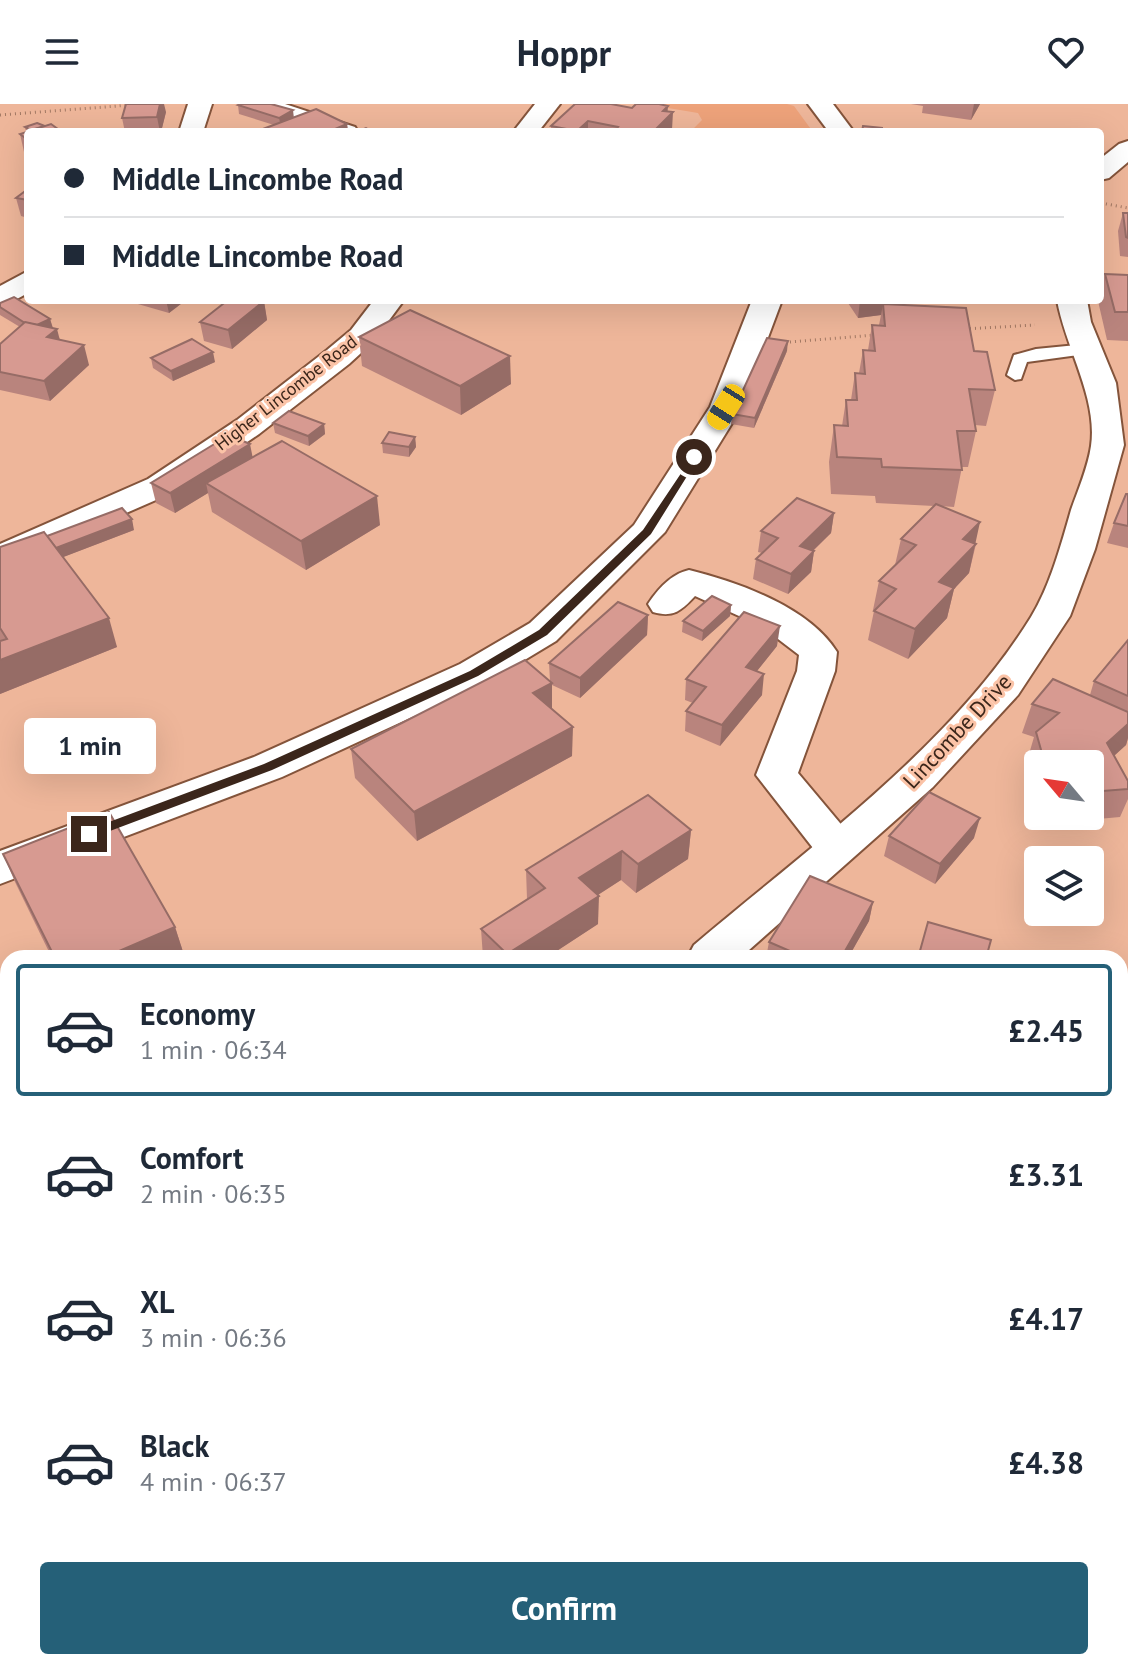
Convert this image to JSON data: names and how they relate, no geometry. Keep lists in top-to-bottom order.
{
  "streets": {
    "street": ["Higher Lincombe Road", "Lincombe Drive"]
  },
  "north": "top left",
  "page": {
    "header": "Hoppr",
    "banner": ["Middle Lincombe Road", "Middle Lincombe Road"],
    "bubble": "1 min",
    "list": [
      {
        "name": "Economy",
        "note": "1 min · 06:34",
        "value": "£2.45"
      },
      {
        "name": "Comfort",
        "note": "2 min · 06:35",
        "value": "£3.31"
      },
      {
        "name": "XL",
        "note": "3 min · 06:36",
        "value": "£4.17"
      },
      {
        "name": "Black",
        "note": "4 min · 06:37",
        "value": "£4.38"
      }
    ],
    "buttons": "Confirm"
  }
}
